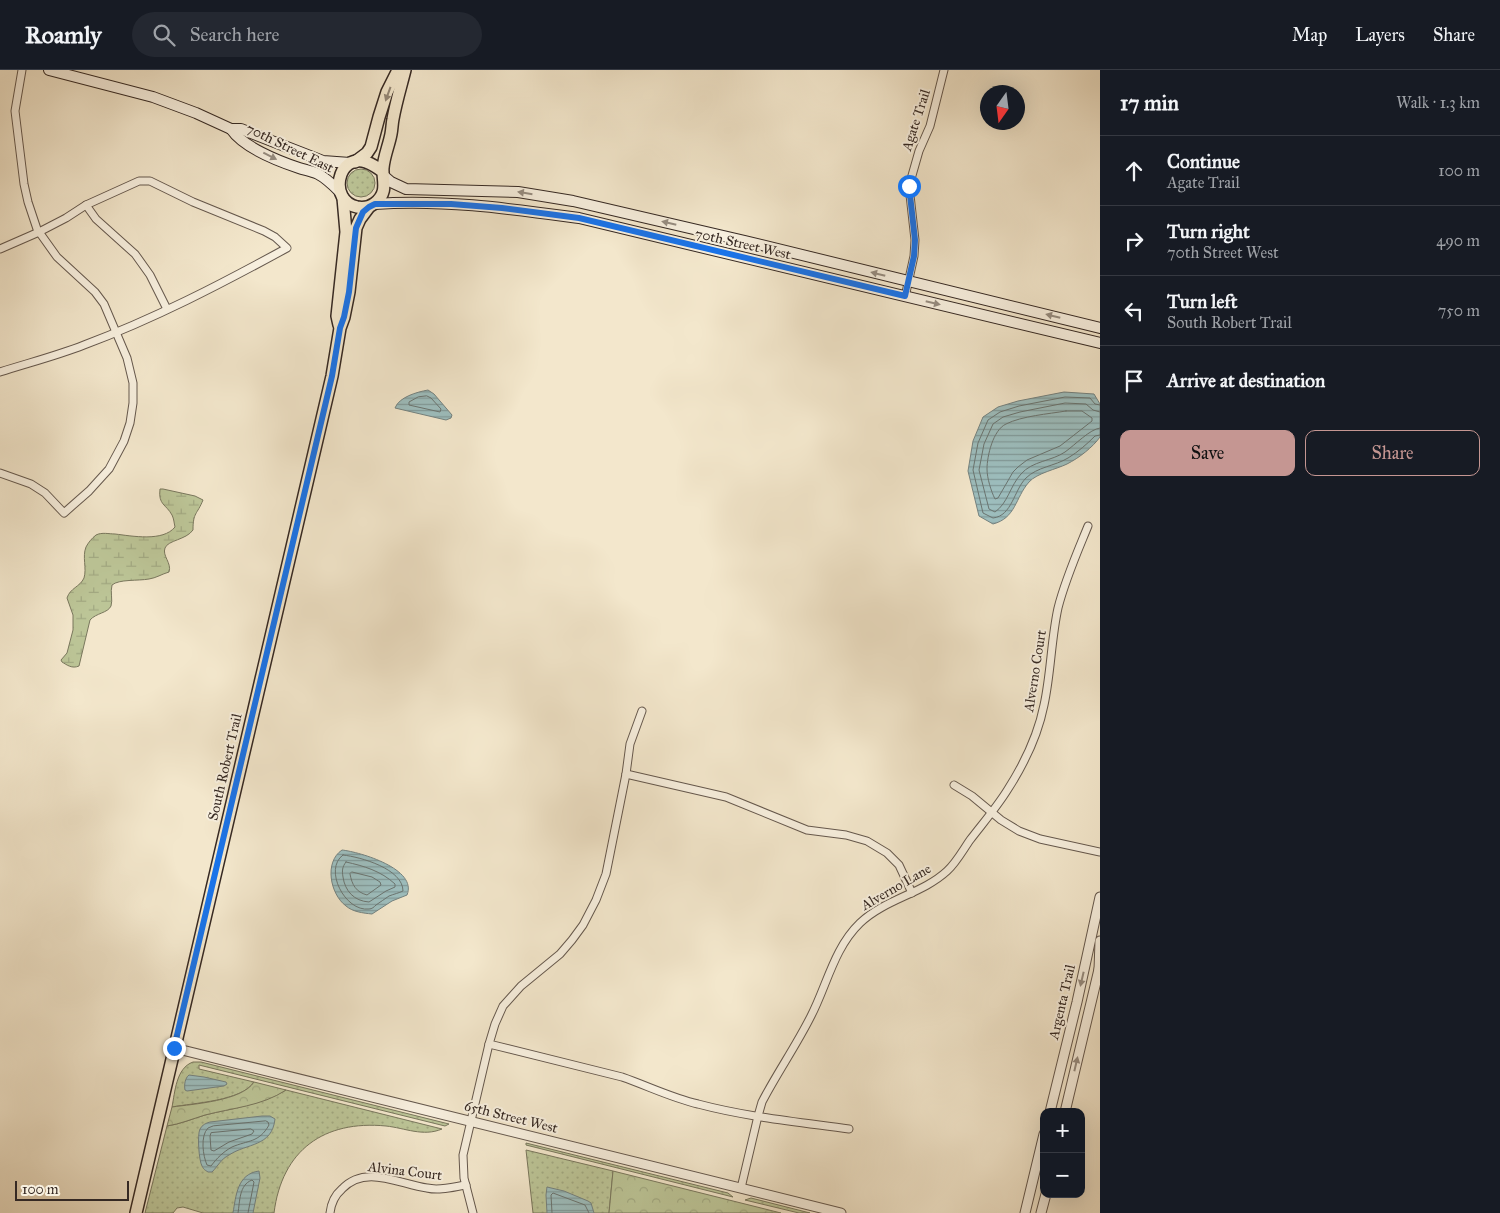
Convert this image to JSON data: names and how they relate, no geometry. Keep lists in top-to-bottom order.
{
  "streets": {
    "main road": ["70th Street East", "70th Street West", "South Robert Trail"],
    "street": [
      "Agate Trail",
      "Alverno Court",
      "Alverno Lane",
      "Argenta Trail",
      "65th Street West",
      "Alvina Court"
    ]
  },
  "crossings": [
    ["Agate Trail", "70th Street West"],
    ["70th Street East", "70th Street West"],
    ["70th Street East", "South Robert Trail"],
    ["70th Street West", "South Robert Trail"],
    ["Alverno Court", "Alverno Lane"],
    ["South Robert Trail", "65th Street West"],
    ["Alverno Lane", "65th Street West"]
  ],
  "scale_bar": "100 m",
  "north": "bottom",
  "page": {
    "header": "Roamly",
    "search": "Search here",
    "nav": ["Map", "Layers", "Share"],
    "heading": ["17 min", "Walk · 1.3 km"],
    "list": [
      ["Continue", "Agate Trail", "100 m"],
      ["Turn right", "70th Street West", "490 m"],
      ["Turn left", "South Robert Trail", "750 m"],
      "Arrive at destination"
    ],
    "buttons": ["Save", "Share"],
    "map_buttons": ["+", "−"],
    "scale": "100 m"
  }
}
